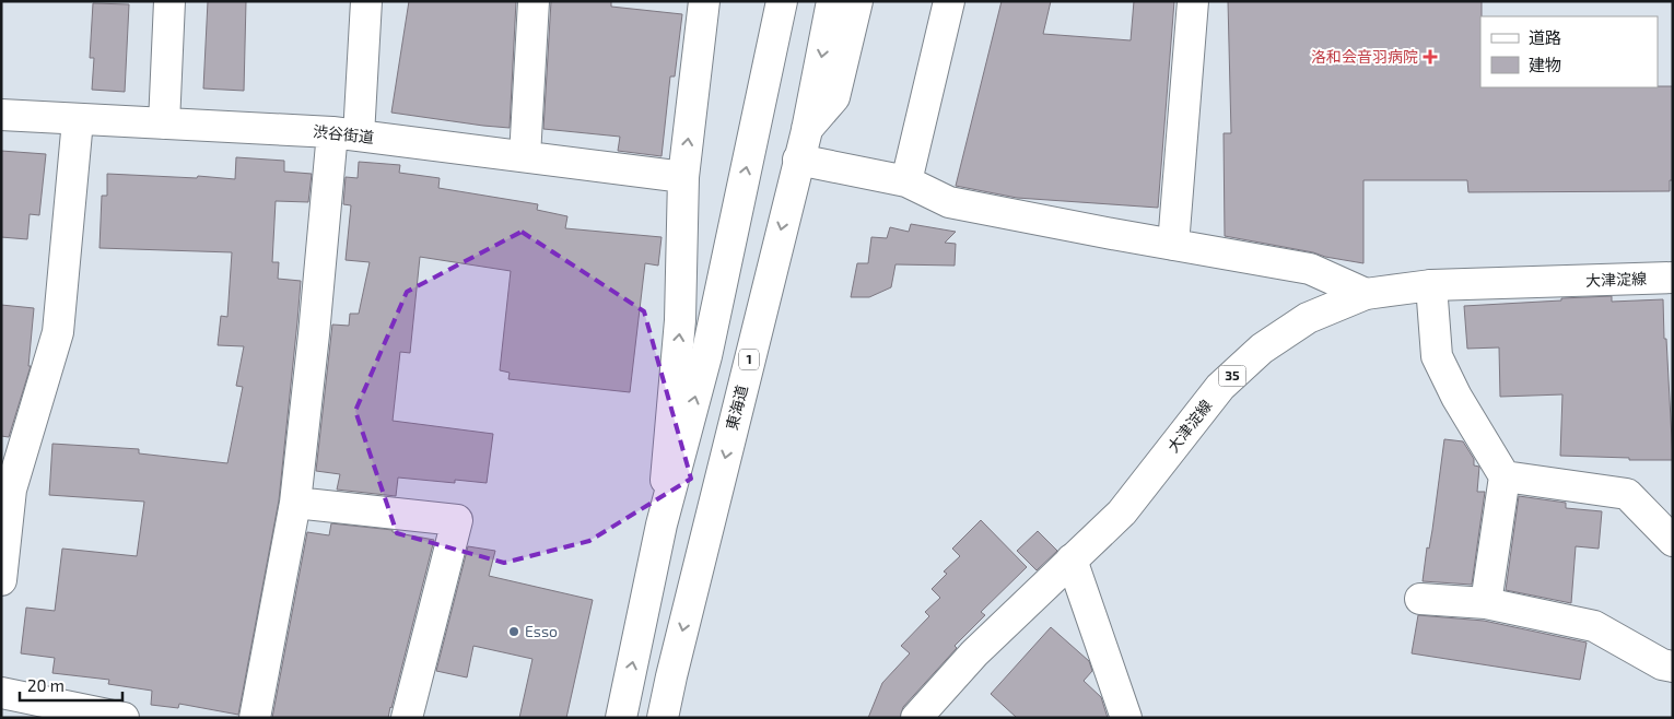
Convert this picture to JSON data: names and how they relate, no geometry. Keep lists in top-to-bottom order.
{
  "streets": {
    "main road": [
      "渋谷街道",
      "大津淀線",
      "1",
      "35",
      "東海道"
    ]
  },
  "places": {
    "health": ["洛和会音羽病院"],
    "other": ["Esso"]
  },
  "legend": ["道路", "建物"],
  "scale_bar": "20 m"
}
